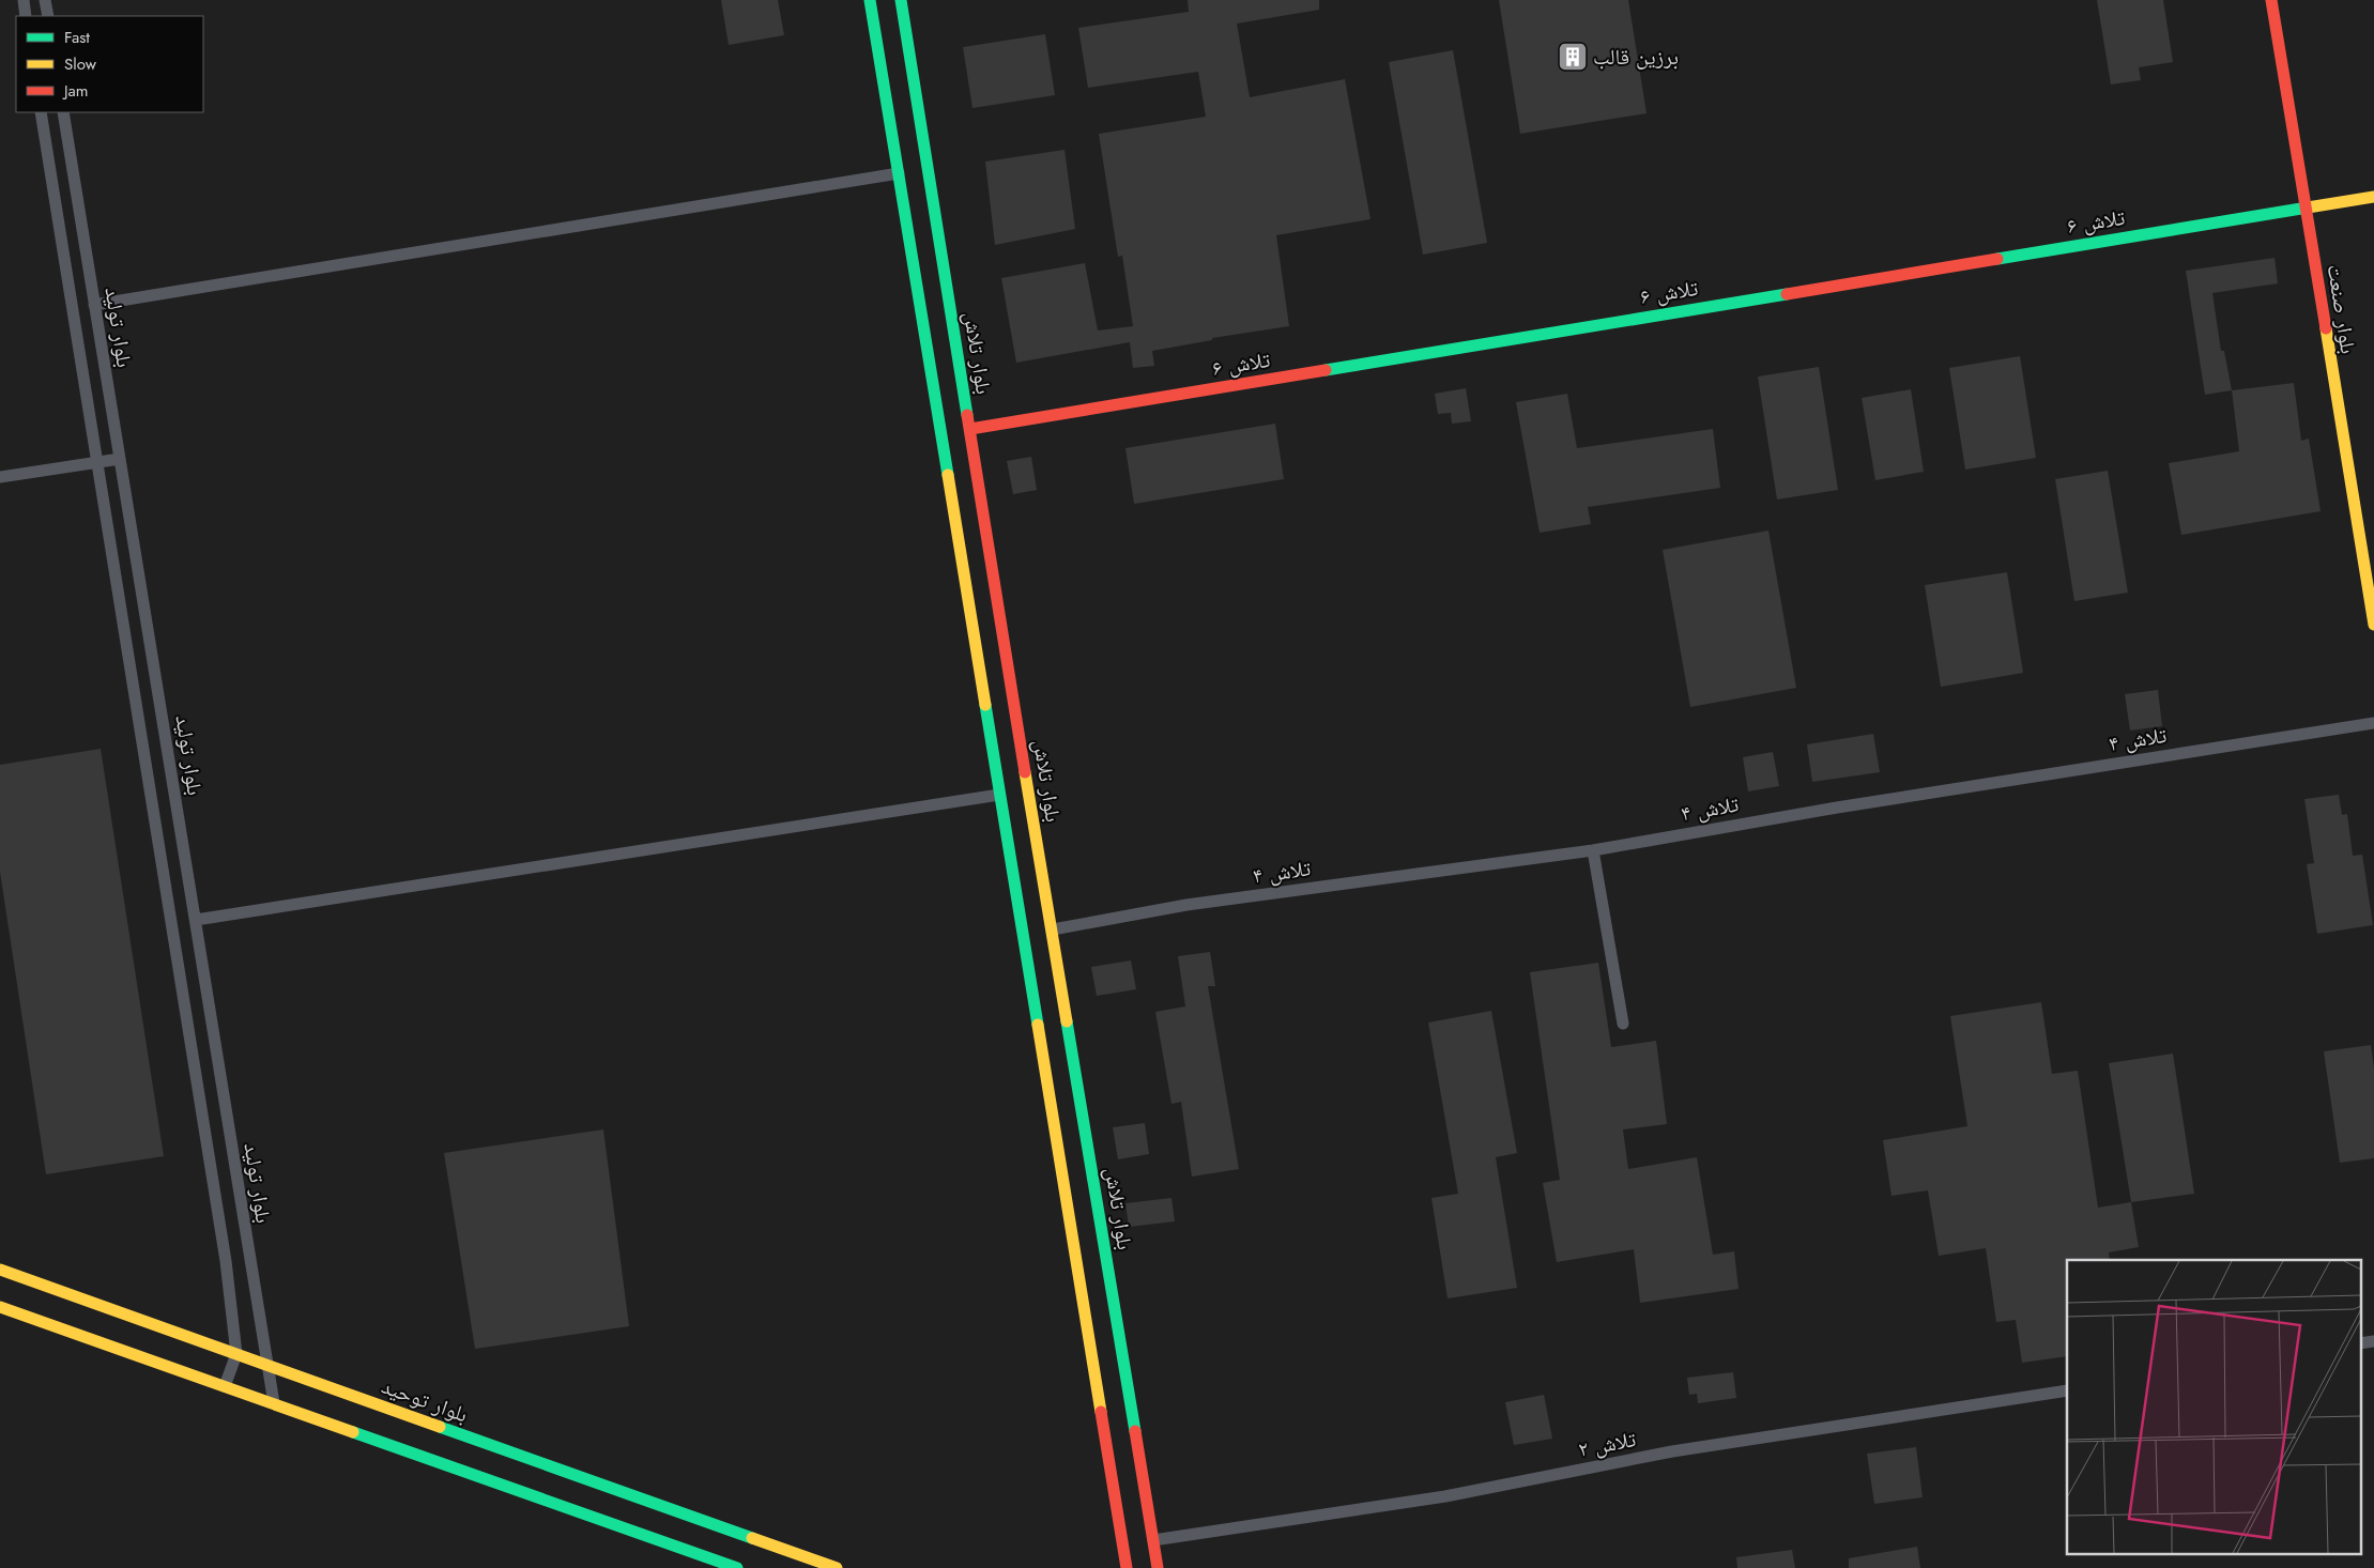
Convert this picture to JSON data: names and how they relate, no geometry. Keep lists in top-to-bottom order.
{
  "streets": {
    "street": [
      "تلاش ۶",
      "بلوار صنعت",
      "بلوار تلاش",
      "بلوار توحید"
    ],
    "lane": ["بلوار تولید", "تلاش ۴", "تلاش ۲"]
  },
  "crossings": [
    ["تلاش ۶", "بلوار صنعت"],
    ["تلاش ۶", "بلوار تلاش"],
    ["بلوار تولید", "بلوار توحید"],
    ["بلوار تلاش", "تلاش ۴"],
    ["بلوار تلاش", "تلاش ۲"]
  ],
  "places": {
    "building": ["برزین قالب"]
  },
  "legend": ["Fast", "Slow", "Jam"]
}
